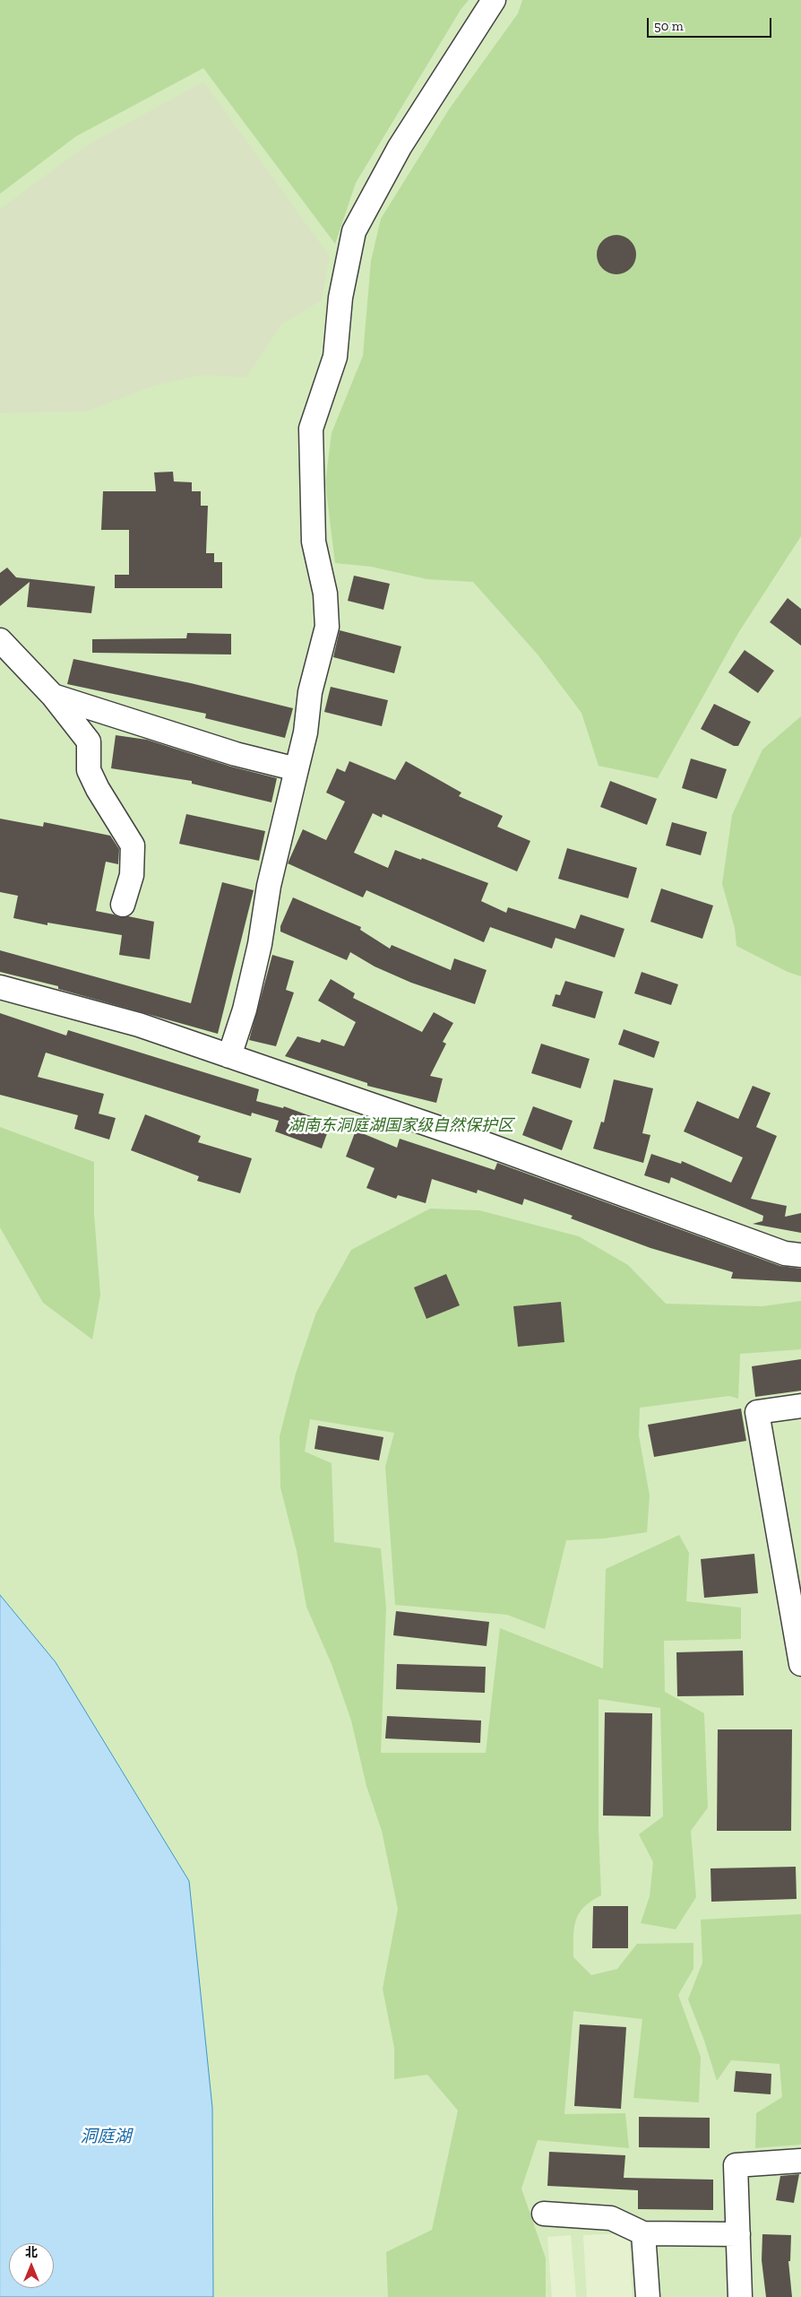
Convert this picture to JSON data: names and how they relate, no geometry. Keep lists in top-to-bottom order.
{
  "water": ["洞庭湖"],
  "parks": ["湖南东洞庭湖国家级自然保护区"],
  "scale_bar": "50 m",
  "north": "top"
}
